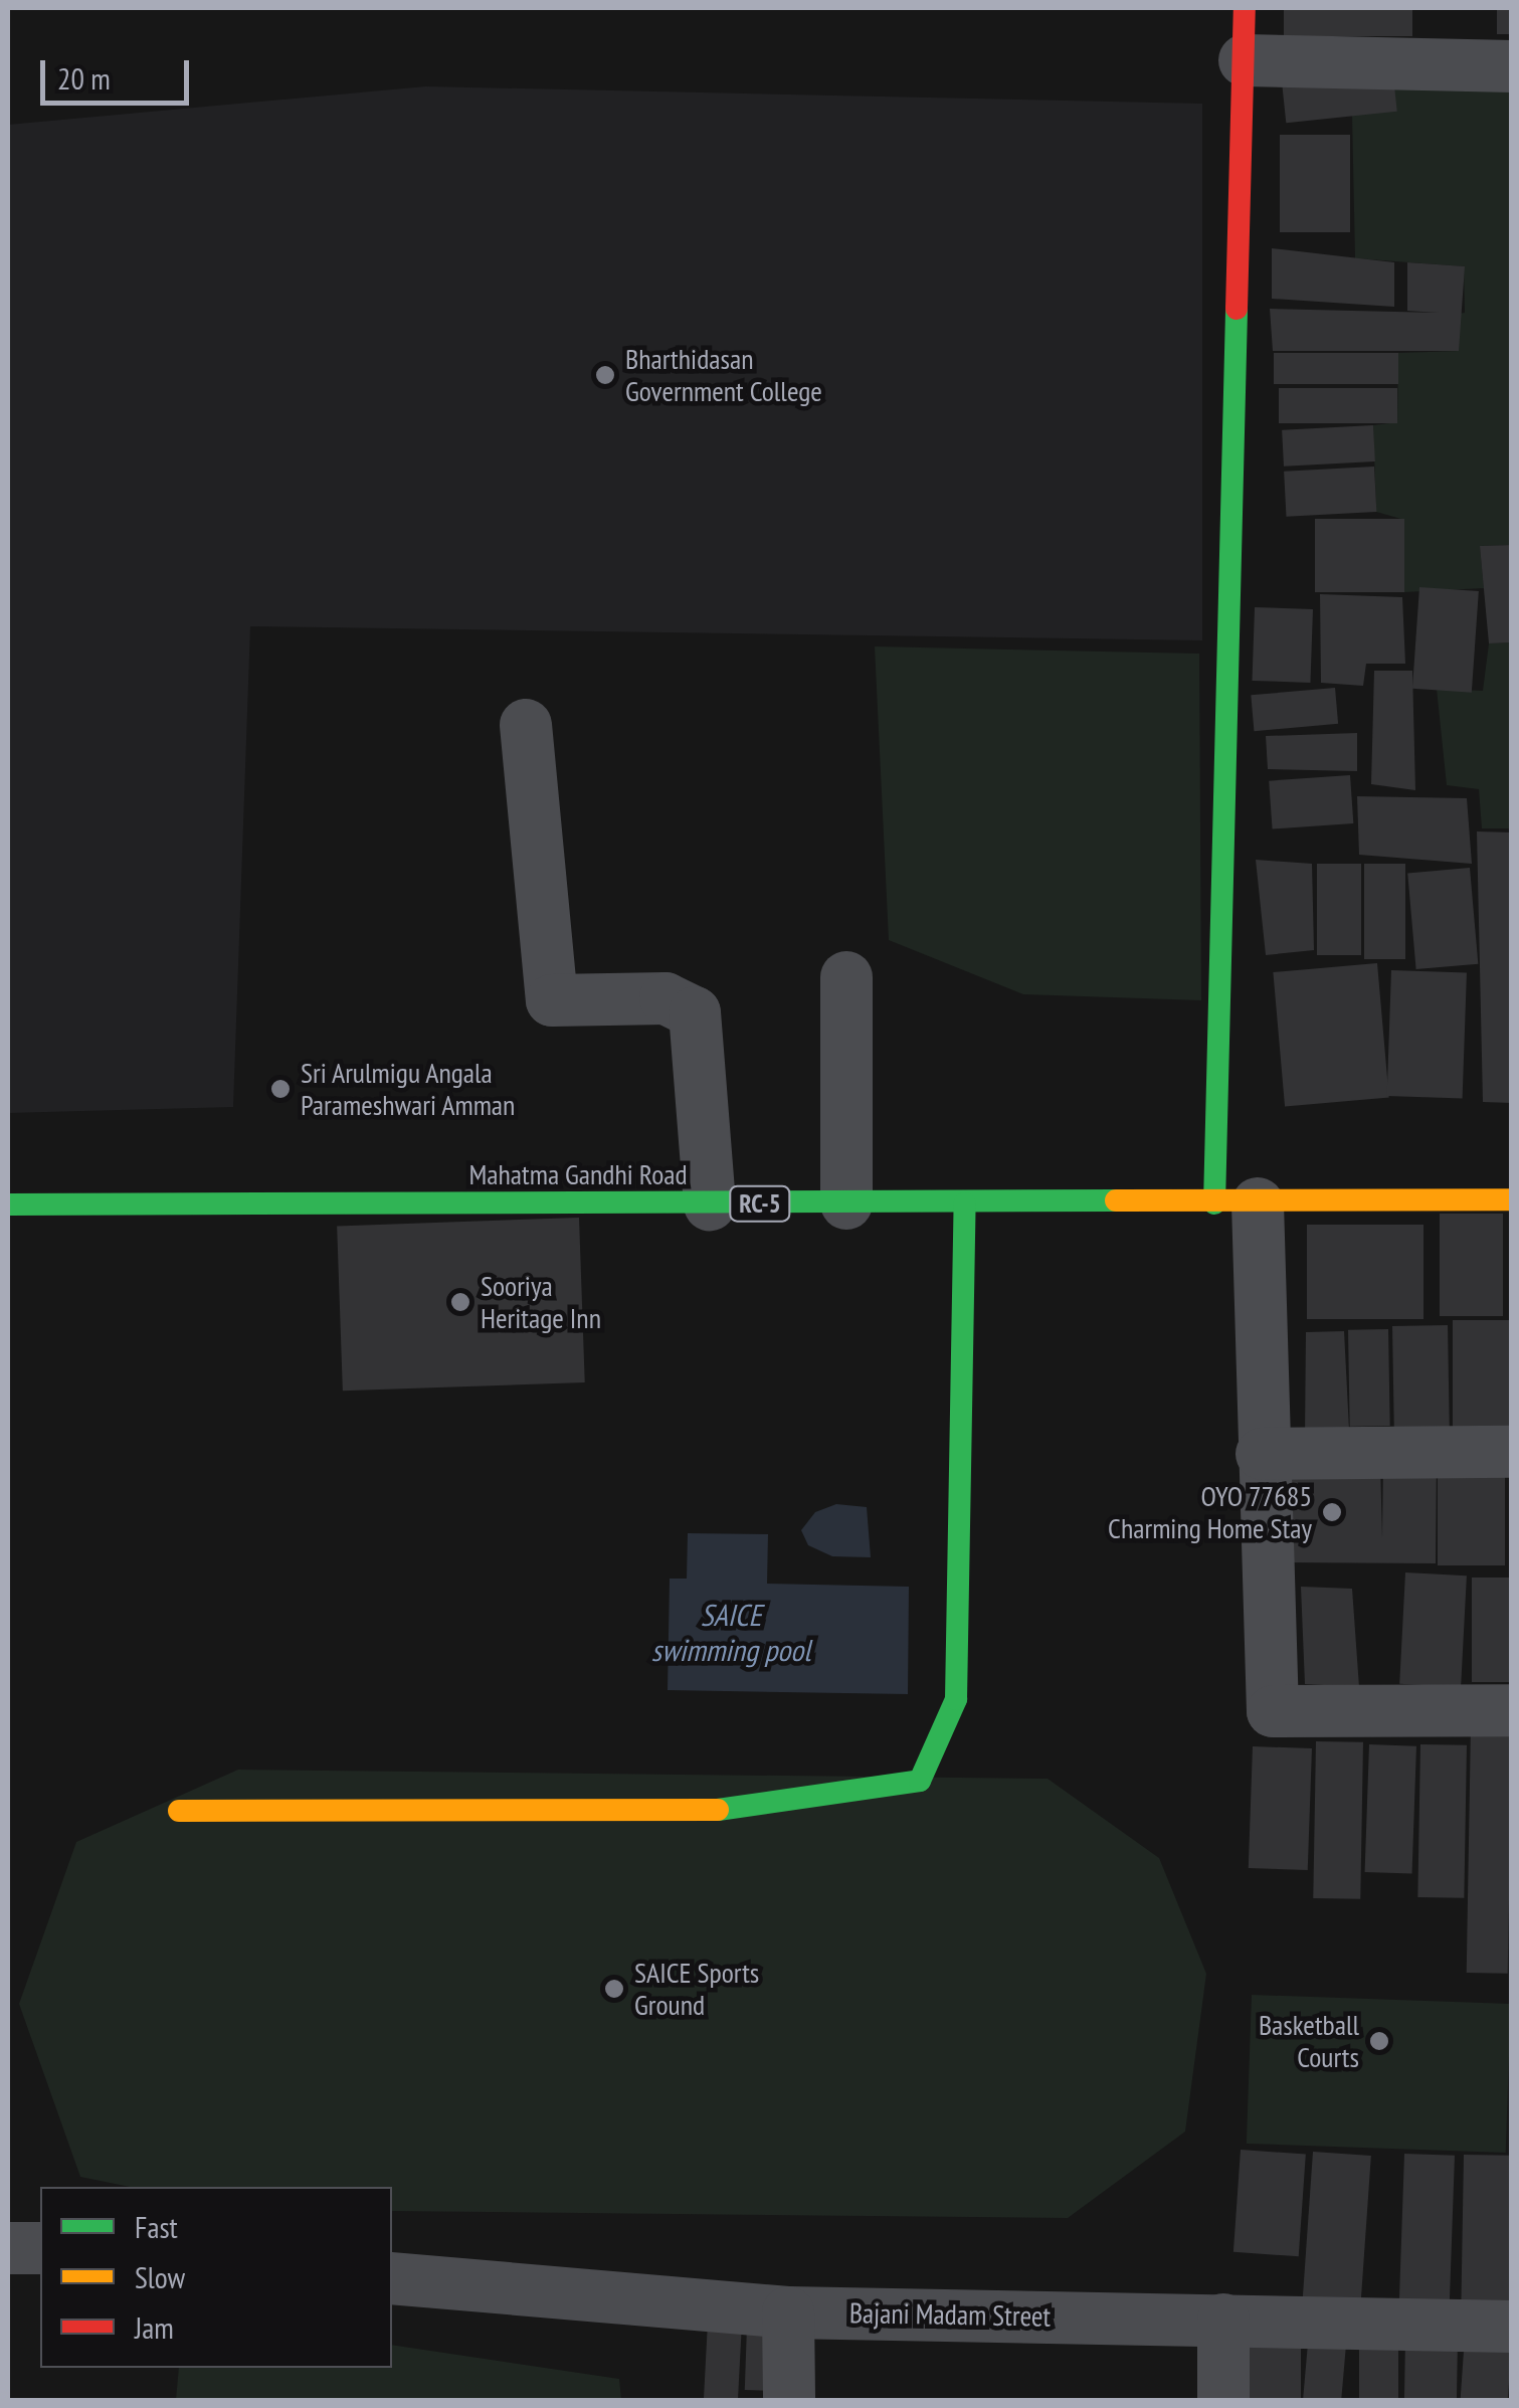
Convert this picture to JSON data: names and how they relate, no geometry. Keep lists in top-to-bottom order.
{
  "streets": {
    "street": ["Mahatma Gandhi Road", "RC-5", "Bajani Madam Street"]
  },
  "water": ["SAICE swimming pool"],
  "places": [
    "Bharthidasan Government College",
    "Sri Arulmigu Angala Parameshwari Amman",
    "Sooriya Heritage Inn",
    "OYO 77685 Charming Home Stay",
    "SAICE Sports Ground",
    "Basketball Courts"
  ],
  "legend": ["Fast", "Slow", "Jam"],
  "scale_bar": "20 m"
}
